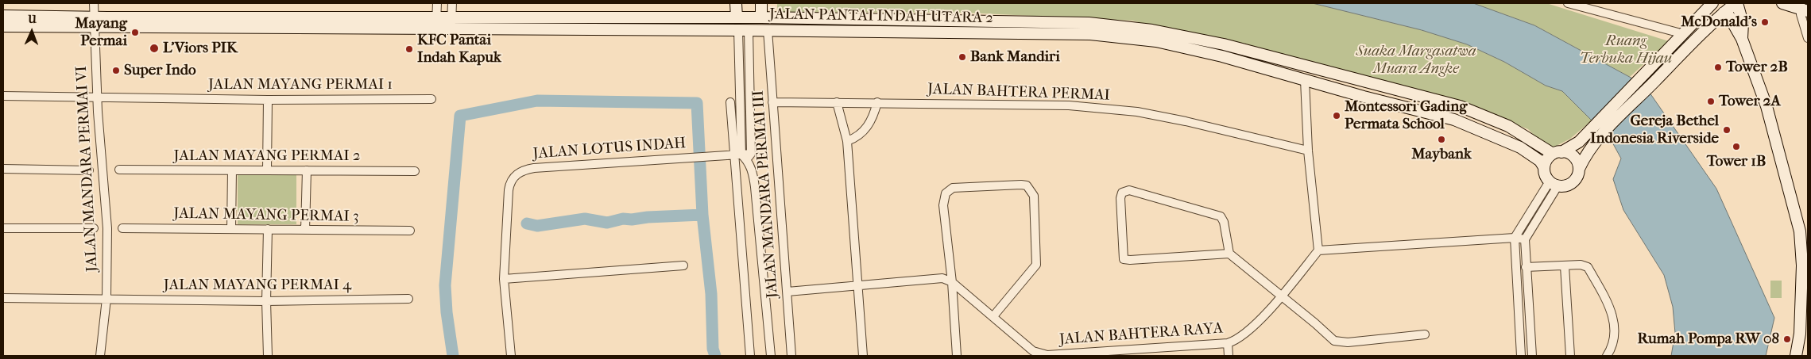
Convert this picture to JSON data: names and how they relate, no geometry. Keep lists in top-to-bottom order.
{
  "streets": {
    "street": [
      "JALAN PANTAI INDAH UTARA 2",
      "JALAN MAYANG PERMAI 1",
      "JALAN BAHTERA PERMAI",
      "JALAN LOTUS INDAH",
      "JALAN MAYANG PERMAI 2",
      "JALAN MANDARA PERMAI VI",
      "JALAN MANDARA PERMAI III",
      "JALAN MAYANG PERMAI 3",
      "JALAN MAYANG PERMAI 4",
      "JALAN BAHTERA RAYA"
    ]
  },
  "crossings": [
    ["JALAN PANTAI INDAH UTARA 2", "JALAN MANDARA PERMAI VI"],
    ["JALAN PANTAI INDAH UTARA 2", "JALAN MANDARA PERMAI III"],
    ["JALAN MAYANG PERMAI 1", "JALAN MANDARA PERMAI VI"],
    ["JALAN BAHTERA PERMAI", "JALAN MANDARA PERMAI III"],
    ["JALAN MANDARA PERMAI VI", "JALAN MAYANG PERMAI 4"]
  ],
  "parks": ["Ruang Terbuka Hijau", "Suaka Margasatwa Muara Angke"],
  "places": [
    "McDonald's",
    "Mayang Permai",
    "L'Viors PIK",
    "KFC Pantai Indah Kapuk",
    "Bank Mandiri",
    "Tower 2B",
    "Super Indo",
    "Tower 2A",
    "Montessori Gading Permata School",
    "Gereja Bethel Indonesia Riverside",
    "Maybank",
    "Tower 1B",
    "Rumah Pompa RW 08"
  ],
  "north": "top"
}
